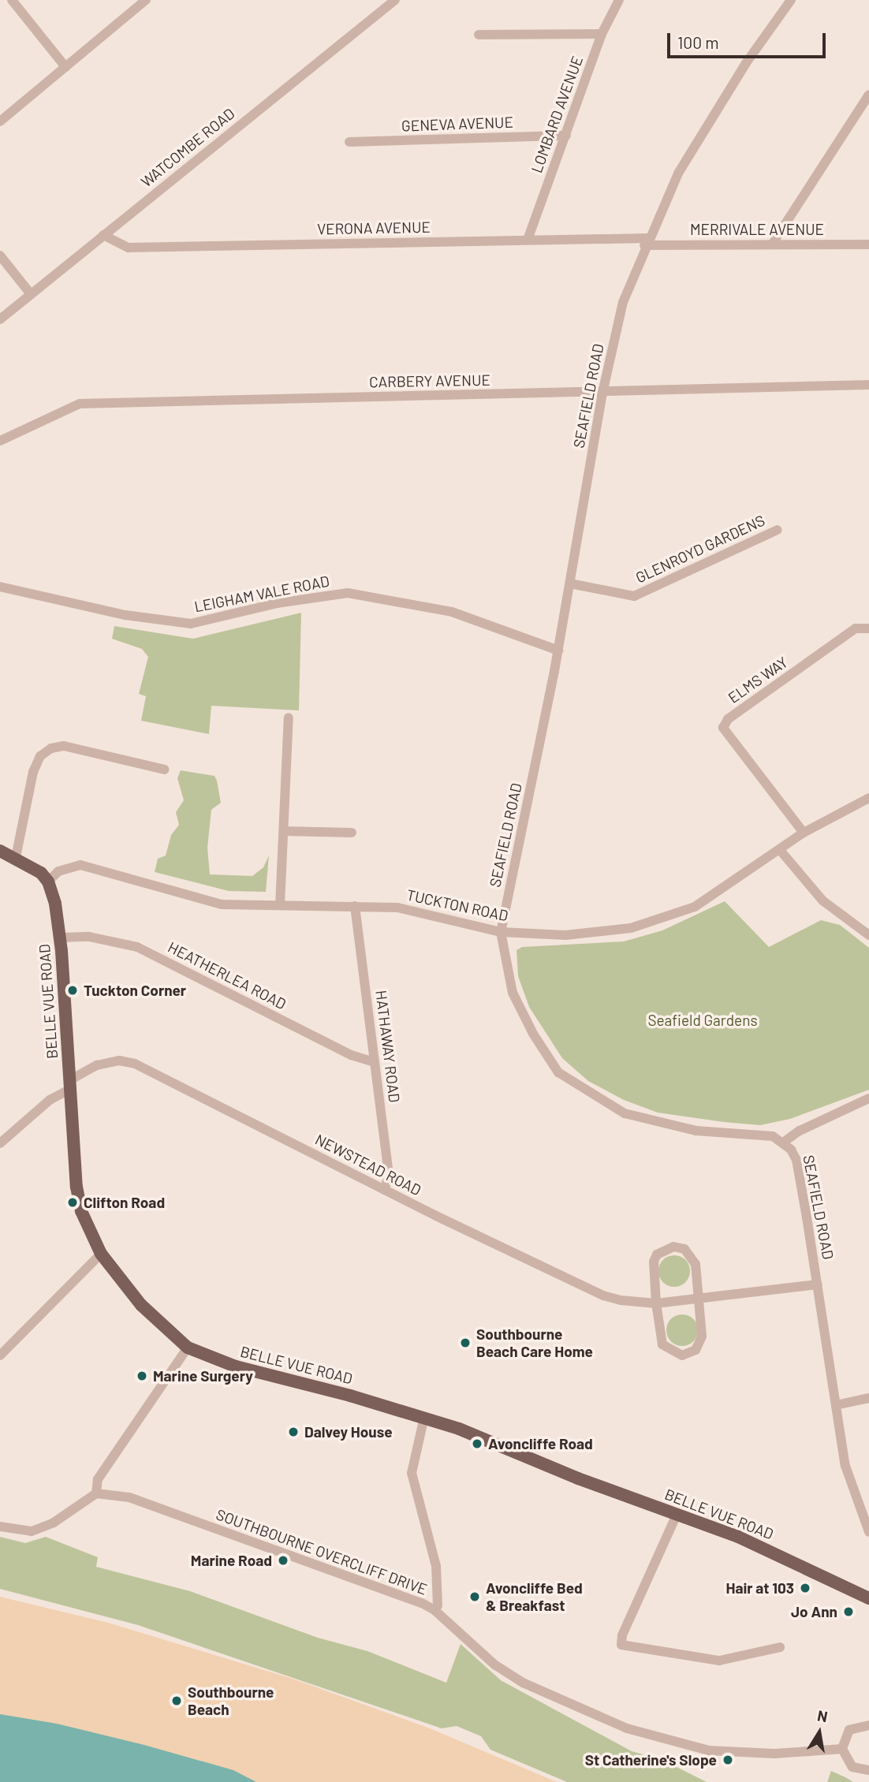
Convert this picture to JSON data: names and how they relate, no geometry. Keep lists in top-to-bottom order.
{
  "streets": {
    "main road": ["BELLE VUE ROAD"],
    "street": [
      "LOMBARD AVENUE",
      "GENEVA AVENUE",
      "WATCOMBE ROAD",
      "VERONA AVENUE",
      "MERRIVALE AVENUE",
      "CARBERY AVENUE",
      "SEAFIELD ROAD",
      "GLENROYD GARDENS",
      "LEIGHAM VALE ROAD",
      "ELMS WAY",
      "TUCKTON ROAD",
      "HEATHERLEA ROAD",
      "HATHAWAY ROAD",
      "NEWSTEAD ROAD",
      "SOUTHBOURNE OVERCLIFF DRIVE"
    ]
  },
  "crossings": [
    ["LOMBARD AVENUE", "GENEVA AVENUE"],
    ["LOMBARD AVENUE", "VERONA AVENUE"],
    ["WATCOMBE ROAD", "VERONA AVENUE"],
    ["VERONA AVENUE", "MERRIVALE AVENUE"],
    ["VERONA AVENUE", "SEAFIELD ROAD"],
    ["MERRIVALE AVENUE", "SEAFIELD ROAD"],
    ["CARBERY AVENUE", "SEAFIELD ROAD"],
    ["SEAFIELD ROAD", "GLENROYD GARDENS"],
    ["SEAFIELD ROAD", "LEIGHAM VALE ROAD"],
    ["SEAFIELD ROAD", "TUCKTON ROAD"],
    ["SEAFIELD ROAD", "NEWSTEAD ROAD"],
    ["ELMS WAY", "TUCKTON ROAD"],
    ["TUCKTON ROAD", "BELLE VUE ROAD"],
    ["TUCKTON ROAD", "HATHAWAY ROAD"],
    ["HEATHERLEA ROAD", "BELLE VUE ROAD"],
    ["HEATHERLEA ROAD", "HATHAWAY ROAD"],
    ["BELLE VUE ROAD", "NEWSTEAD ROAD"],
    ["HATHAWAY ROAD", "NEWSTEAD ROAD"]
  ],
  "parks": ["Seafield Gardens"],
  "places": [
    "Tuckton Corner",
    "Clifton Road",
    "Southbourne Beach Care Home",
    "Marine Surgery",
    "Dalvey House",
    "Avoncliffe Road",
    "Marine Road",
    "Hair at 103",
    "Avoncliffe Bed & Breakfast",
    "Jo Ann",
    "Southbourne Beach",
    "St Catherine's Slope"
  ],
  "scale_bar": "100 m",
  "north": "top"
}
